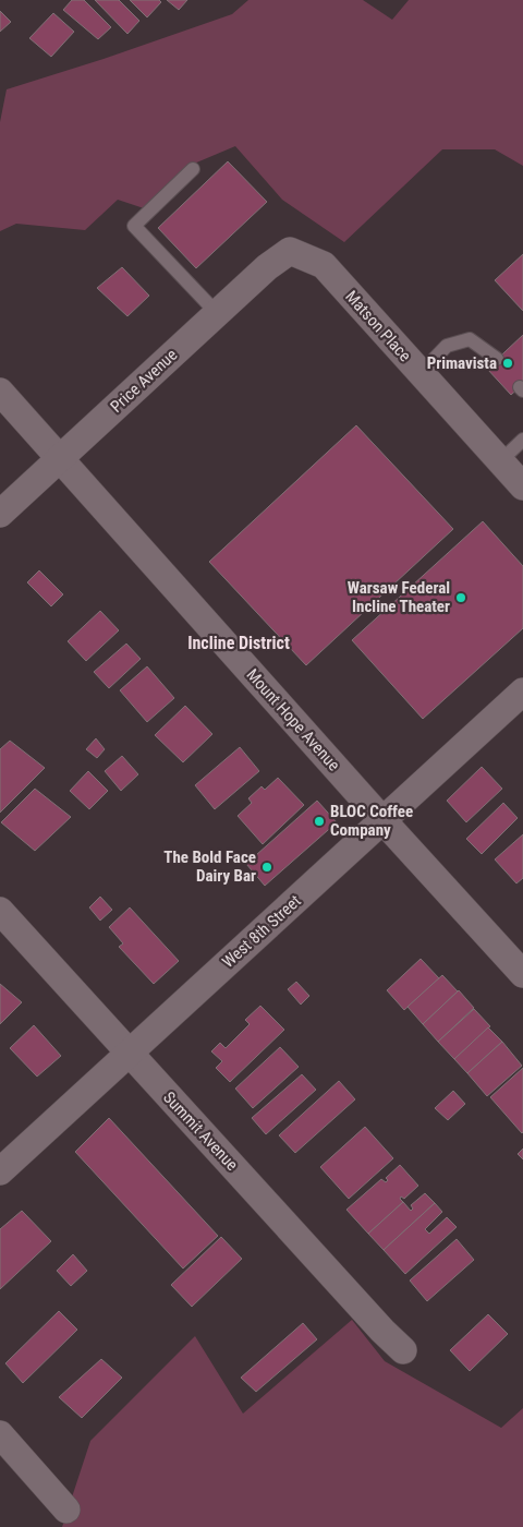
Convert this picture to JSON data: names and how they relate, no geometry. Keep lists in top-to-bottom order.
{
  "streets": {
    "street": [
      "Matson Place",
      "Price Avenue",
      "Mount Hope Avenue",
      "West 8th Street",
      "Summit Avenue"
    ]
  },
  "crossings": [
    ["Matson Place", "Price Avenue"],
    ["Price Avenue", "Mount Hope Avenue"],
    ["Mount Hope Avenue", "West 8th Street"],
    ["West 8th Street", "Summit Avenue"]
  ],
  "districts": ["Incline District"],
  "places": [
    "Primavista",
    "Warsaw Federal Incline Theater",
    "BLOC Coffee Company",
    "The Bold Face Dairy Bar"
  ]
}
